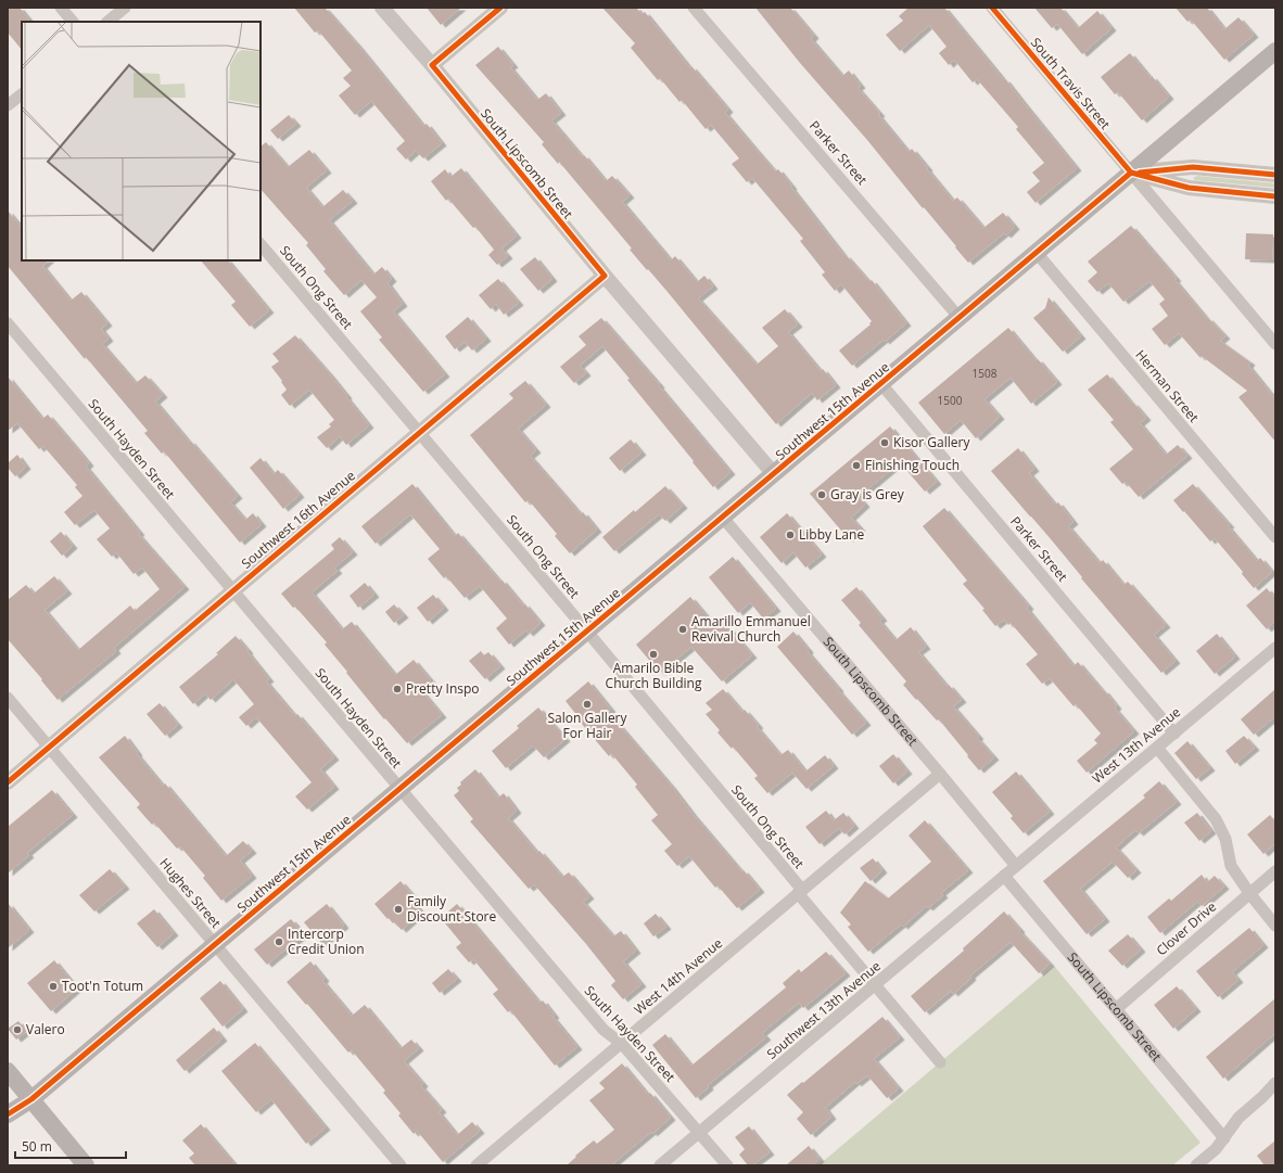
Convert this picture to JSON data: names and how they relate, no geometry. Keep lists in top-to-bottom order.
{
  "streets": {
    "main road": ["Southwest 15th Avenue"],
    "street": [
      "South Travis Street",
      "Parker Street",
      "South Lipscomb Street",
      "South Ong Street",
      "Herman Street",
      "South Hayden Street",
      "Southwest 16th Avenue",
      "West 13th Avenue",
      "Hughes Street",
      "Clover Drive",
      "West 14th Avenue",
      "Southwest 13th Avenue"
    ]
  },
  "crossings": [
    ["South Travis Street", "Southwest 15th Avenue"],
    ["Parker Street", "Southwest 15th Avenue"],
    ["Parker Street", "West 13th Avenue"],
    ["South Lipscomb Street", "Southwest 15th Avenue"],
    ["South Lipscomb Street", "Southwest 16th Avenue"],
    ["South Lipscomb Street", "West 13th Avenue"],
    ["South Lipscomb Street", "Clover Drive"],
    ["South Lipscomb Street", "West 14th Avenue"],
    ["South Lipscomb Street", "Southwest 13th Avenue"],
    ["South Ong Street", "Southwest 15th Avenue"],
    ["South Ong Street", "Southwest 16th Avenue"],
    ["South Ong Street", "West 14th Avenue"],
    ["South Ong Street", "Southwest 13th Avenue"],
    ["Herman Street", "Southwest 15th Avenue"],
    ["Southwest 15th Avenue", "South Hayden Street"],
    ["Southwest 15th Avenue", "Hughes Street"],
    ["South Hayden Street", "Southwest 16th Avenue"],
    ["South Hayden Street", "West 14th Avenue"],
    ["South Hayden Street", "Southwest 13th Avenue"],
    ["Southwest 16th Avenue", "Hughes Street"],
    ["West 13th Avenue", "Southwest 13th Avenue"]
  ],
  "places": [
    "Kisor Gallery",
    "Finishing Touch",
    "Gray is Grey",
    "Libby Lane",
    "Amarillo Emmanuel Revival Church",
    "Amarilo Bible Church Building",
    "Pretty Inspo",
    "Salon Gallery For Hair",
    "Family Discount Store",
    "Intercorp Credit Union",
    "Toot'n Totum",
    "Valero"
  ],
  "house_numbers": ["1508", "1500"],
  "scale_bar": "50 m"
}
